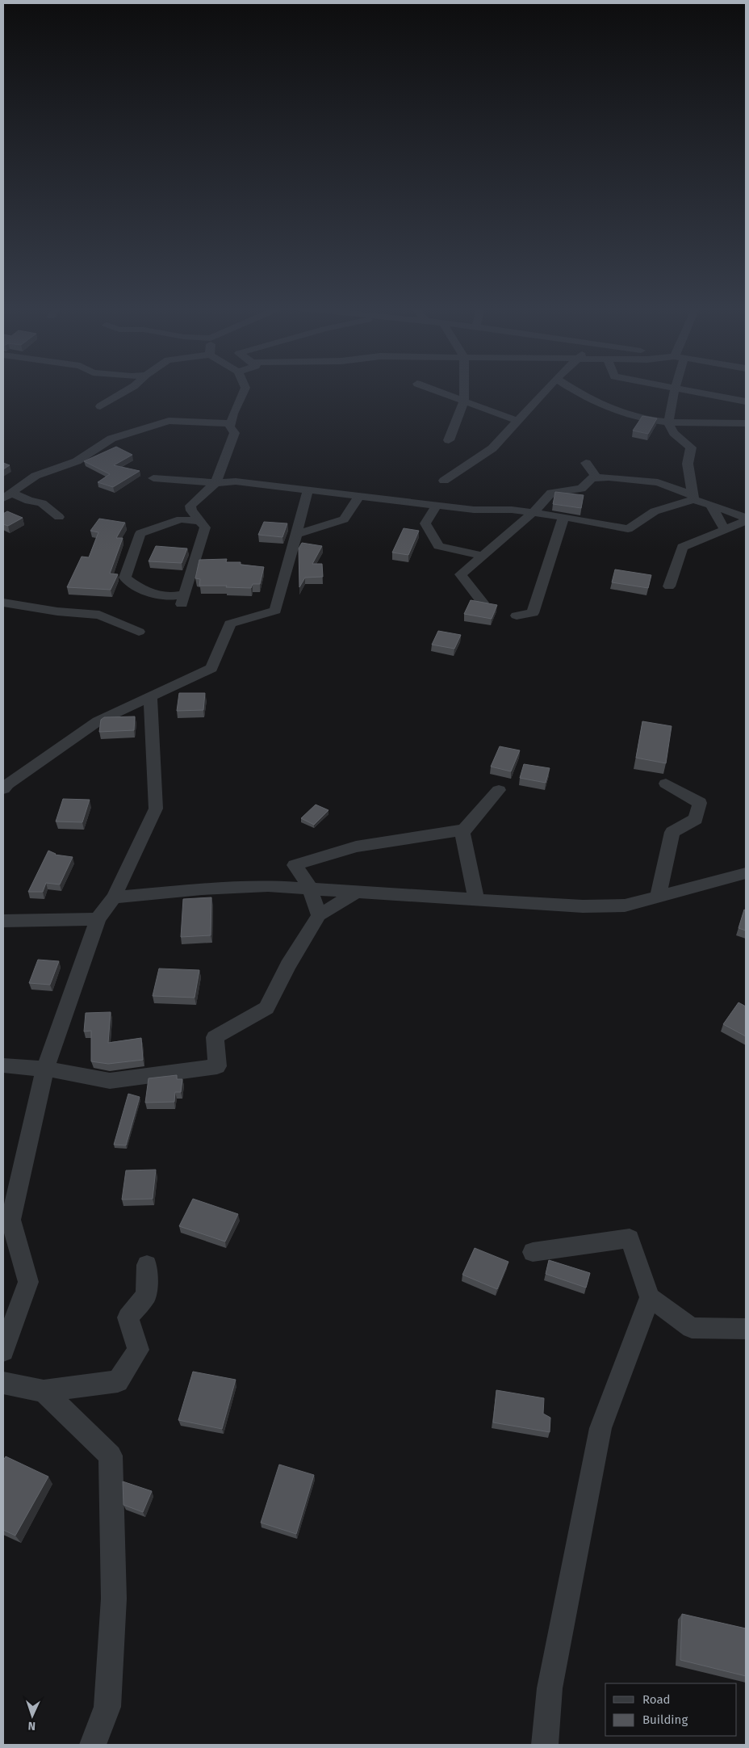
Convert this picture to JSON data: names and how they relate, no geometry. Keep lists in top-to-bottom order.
{
  "legend": ["Road", "Building"],
  "north": "bottom"
}
